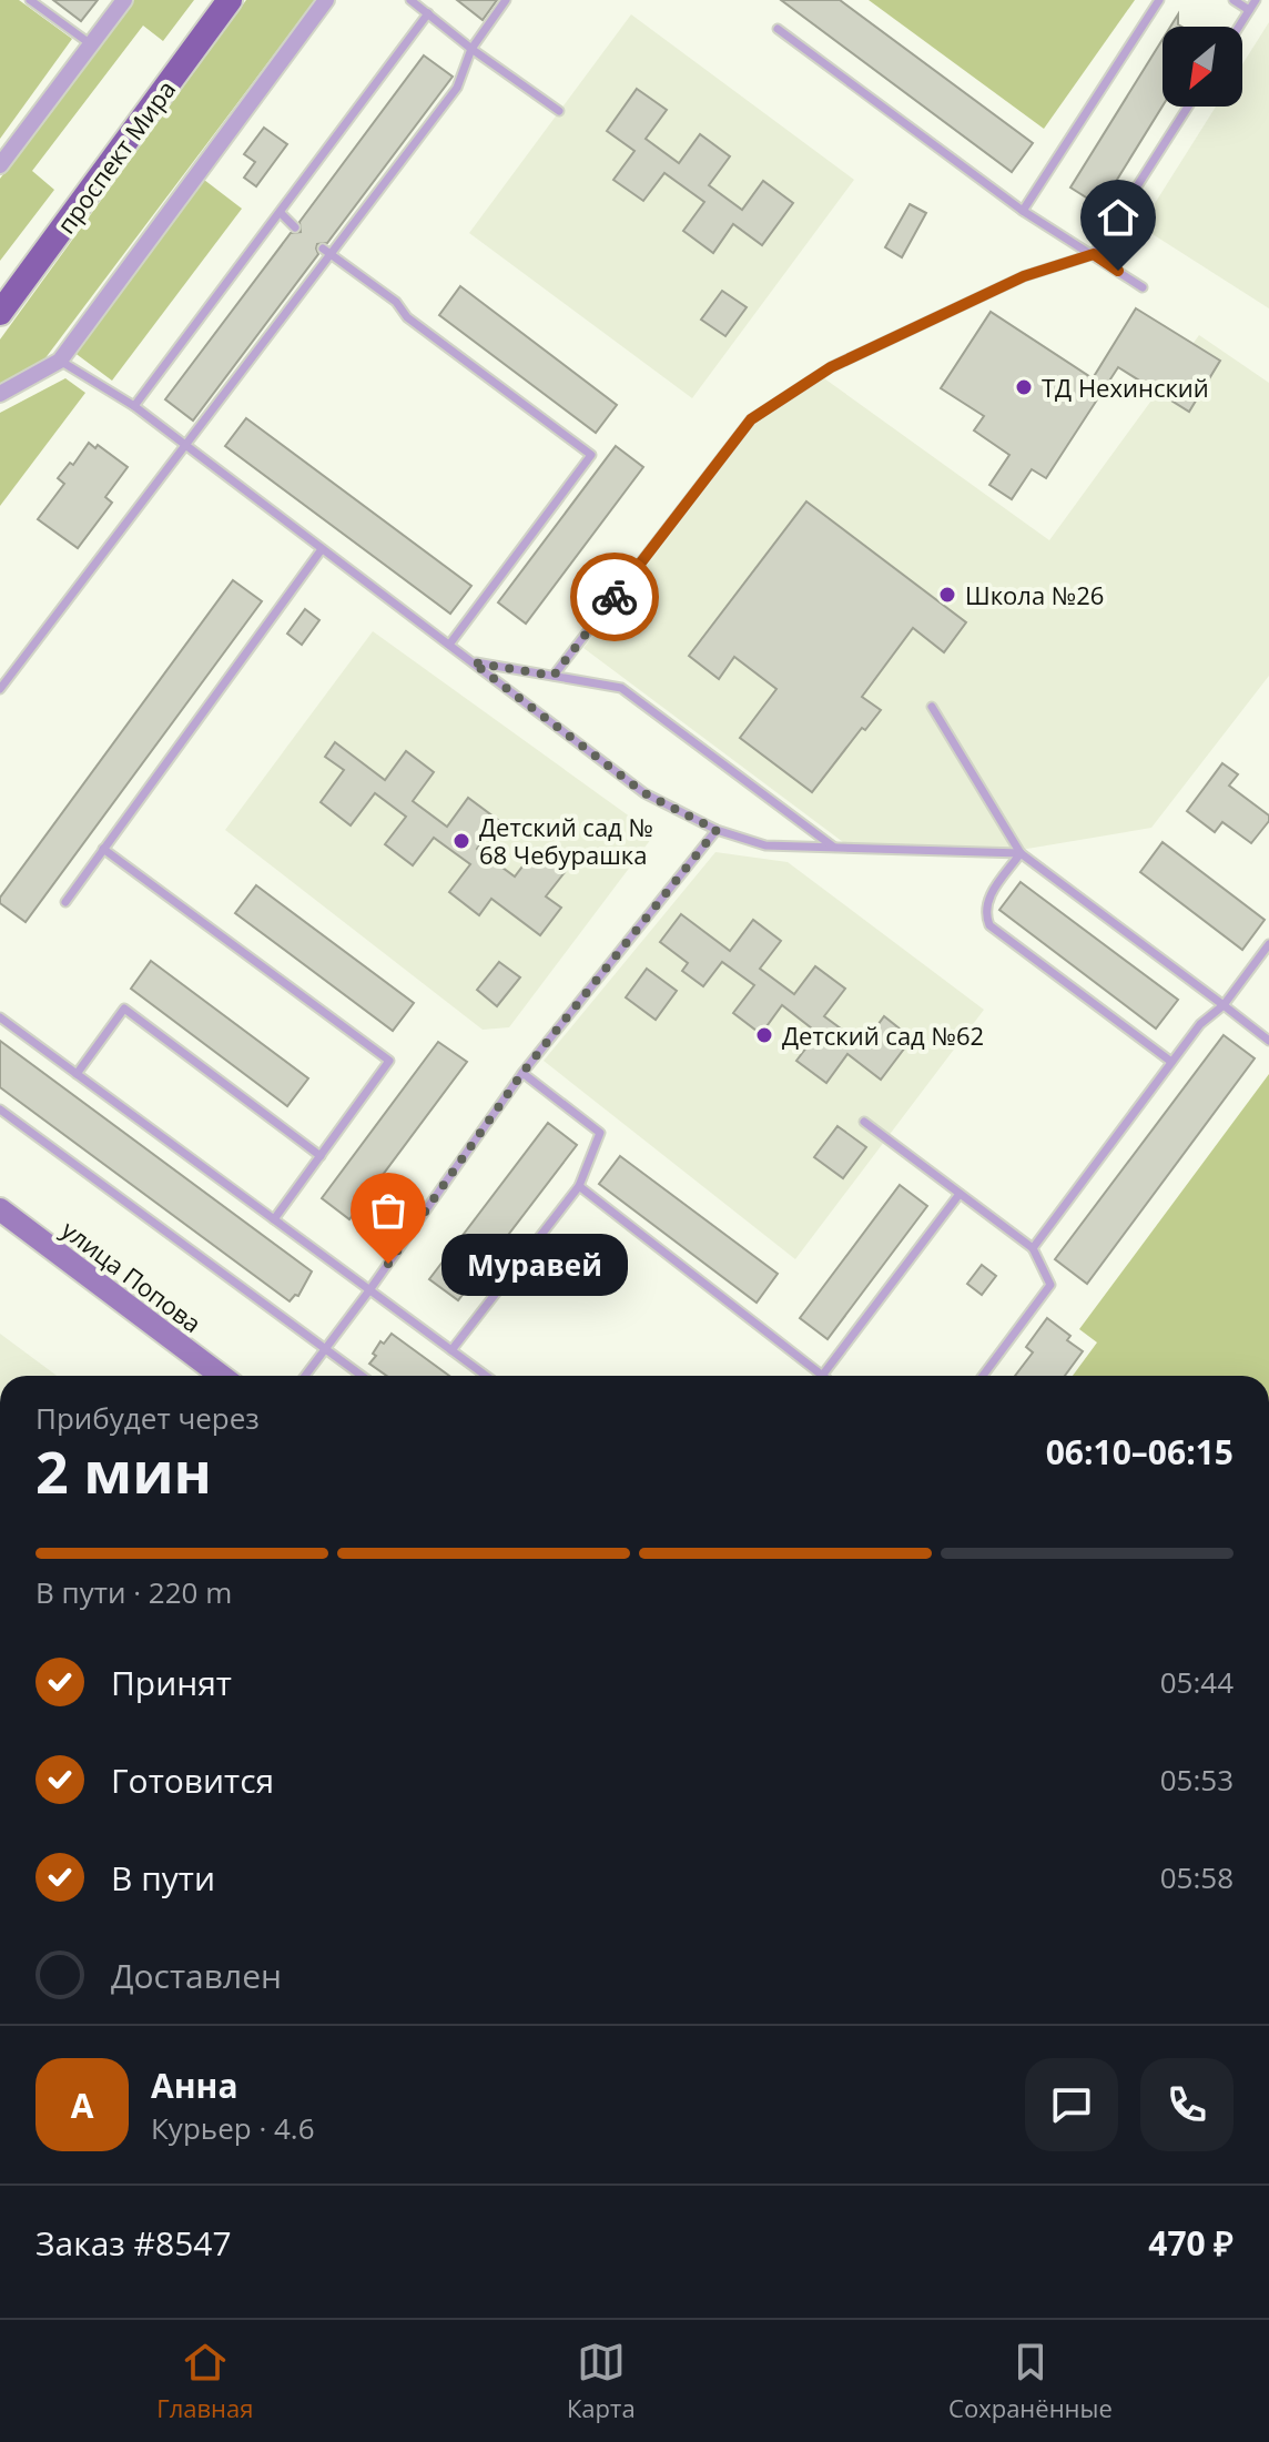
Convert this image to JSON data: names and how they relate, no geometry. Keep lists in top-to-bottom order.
{
  "streets": {
    "main road": ["проспект Мира"],
    "street": ["улица Попова"]
  },
  "places": [
    "ТД Нехинский",
    "Школа №26",
    "Детский сад № 68 Чебурашка",
    "Детский сад №62",
    "Муравей"
  ],
  "north": "bottom left",
  "page": {
    "bubble": "Муравей",
    "heading": ["2 мин", "Прибудет через", "06:10–06:15"],
    "panel": [
      "Анна",
      "Курьер · 4.6",
      "Заказ #8547",
      "470 ₽"
    ],
    "bar": "В пути · 220 m",
    "list": [
      ["Принят", "05:44"],
      ["Готовится", "05:53"],
      ["В пути", "05:58"],
      "Доставлен"
    ],
    "round": "А",
    "tabs": ["Главная", "Карта", "Сохранённые"]
  }
}
